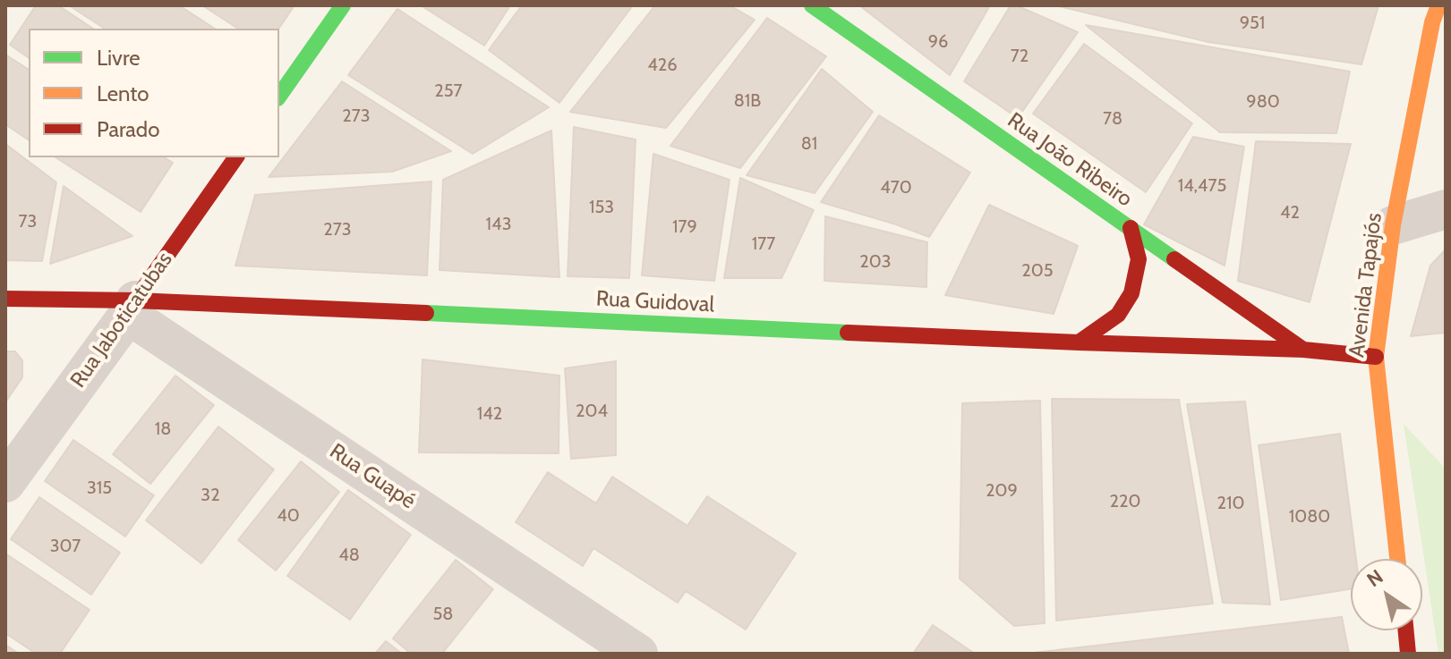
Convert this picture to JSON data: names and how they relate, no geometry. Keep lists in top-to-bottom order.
{
  "streets": {
    "street": [
      "Rua João Ribeiro",
      "Avenida Tapajós",
      "Rua Guidoval",
      "Rua Jaboticatubas",
      "Rua Guapé"
    ]
  },
  "crossings": [
    ["Rua João Ribeiro", "Rua Guidoval"],
    ["Avenida Tapajós", "Rua Guidoval"],
    ["Rua Guidoval", "Rua Jaboticatubas"],
    ["Rua Guidoval", "Rua Guapé"],
    ["Rua Jaboticatubas", "Rua Guapé"]
  ],
  "house_numbers": [
    "951",
    "96",
    "72",
    "426",
    "257",
    "81B",
    "980",
    "273",
    "78",
    "81",
    "14,475",
    "470",
    "153",
    "42",
    "73",
    "143",
    "179",
    "273",
    "177",
    "203",
    "205",
    "204",
    "142",
    "18",
    "315",
    "209",
    "32",
    "220",
    "210",
    "40",
    "1080",
    "307",
    "48",
    "58"
  ],
  "legend": ["Livre", "Lento", "Parado"],
  "north": "top left"
}
